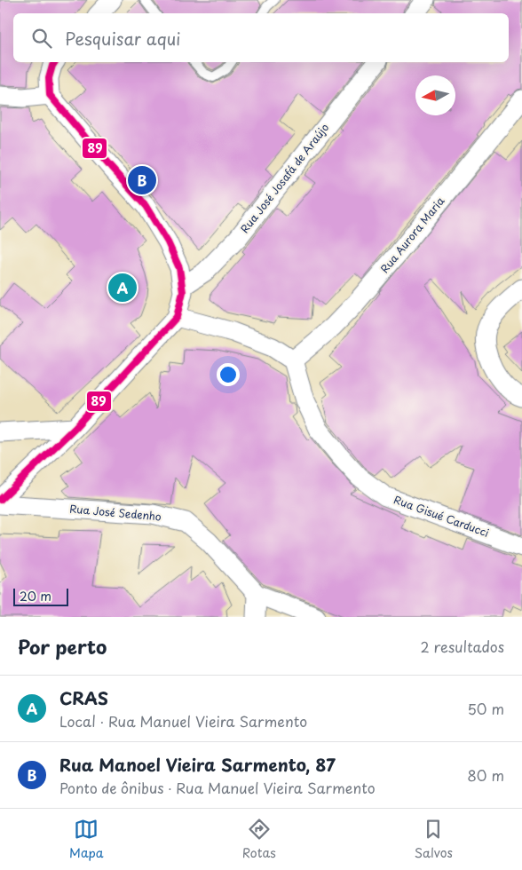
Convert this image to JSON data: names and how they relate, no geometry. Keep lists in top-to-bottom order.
{
  "streets": {
    "street": [
      "Rua José Josafá de Araújo",
      "Rua Aurora Maria",
      "Rua José Sedenho",
      "Rua Gisué Carducci"
    ]
  },
  "crossings": [
    ["Rua Aurora Maria", "Rua Gisué Carducci"]
  ],
  "lines": ["transit line 89"],
  "scale_bar": "20 m",
  "north": "left",
  "page": {
    "search": "Pesquisar aqui",
    "pins": ["B", "A"],
    "scale": "20 m",
    "heading": ["Por perto", "2 resultados"],
    "list": [
      {
        "mark": "A",
        "name": "CRAS",
        "note": "Local · Rua Manuel Vieira Sarmento",
        "value": "50 m"
      },
      {
        "mark": "B",
        "name": "Rua Manoel Vieira Sarmento, 87",
        "note": "Ponto de ônibus · Rua Manuel Vieira Sarmento",
        "value": "80 m"
      }
    ],
    "nav": ["Mapa", "Rotas", "Salvos"]
  }
}
